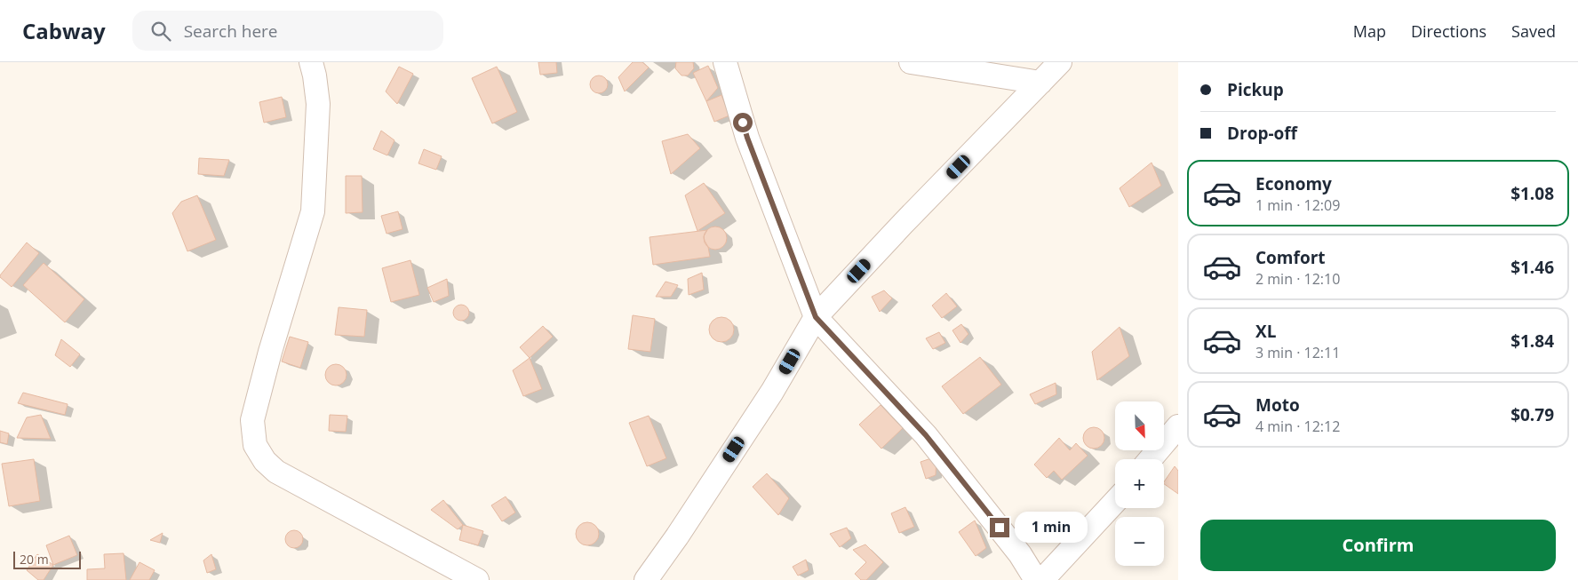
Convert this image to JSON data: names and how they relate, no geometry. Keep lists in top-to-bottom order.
{
  "scale_bar": "20 m",
  "north": "bottom right",
  "page": {
    "header": "Cabway",
    "search": "Search here",
    "nav": ["Map", "Directions", "Saved"],
    "banner": ["Pickup", "Drop-off"],
    "list": [
      {
        "name": "Economy",
        "note": "1 min · 12:09",
        "value": "$1.08"
      },
      {
        "name": "Comfort",
        "note": "2 min · 12:10",
        "value": "$1.46"
      },
      {
        "name": "XL",
        "note": "3 min · 12:11",
        "value": "$1.84"
      },
      {
        "name": "Moto",
        "note": "4 min · 12:12",
        "value": "$0.79"
      }
    ],
    "map_buttons": ["+", "−"],
    "buttons": "Confirm",
    "bubble": "1 min",
    "scale": "20 m"
  }
}
